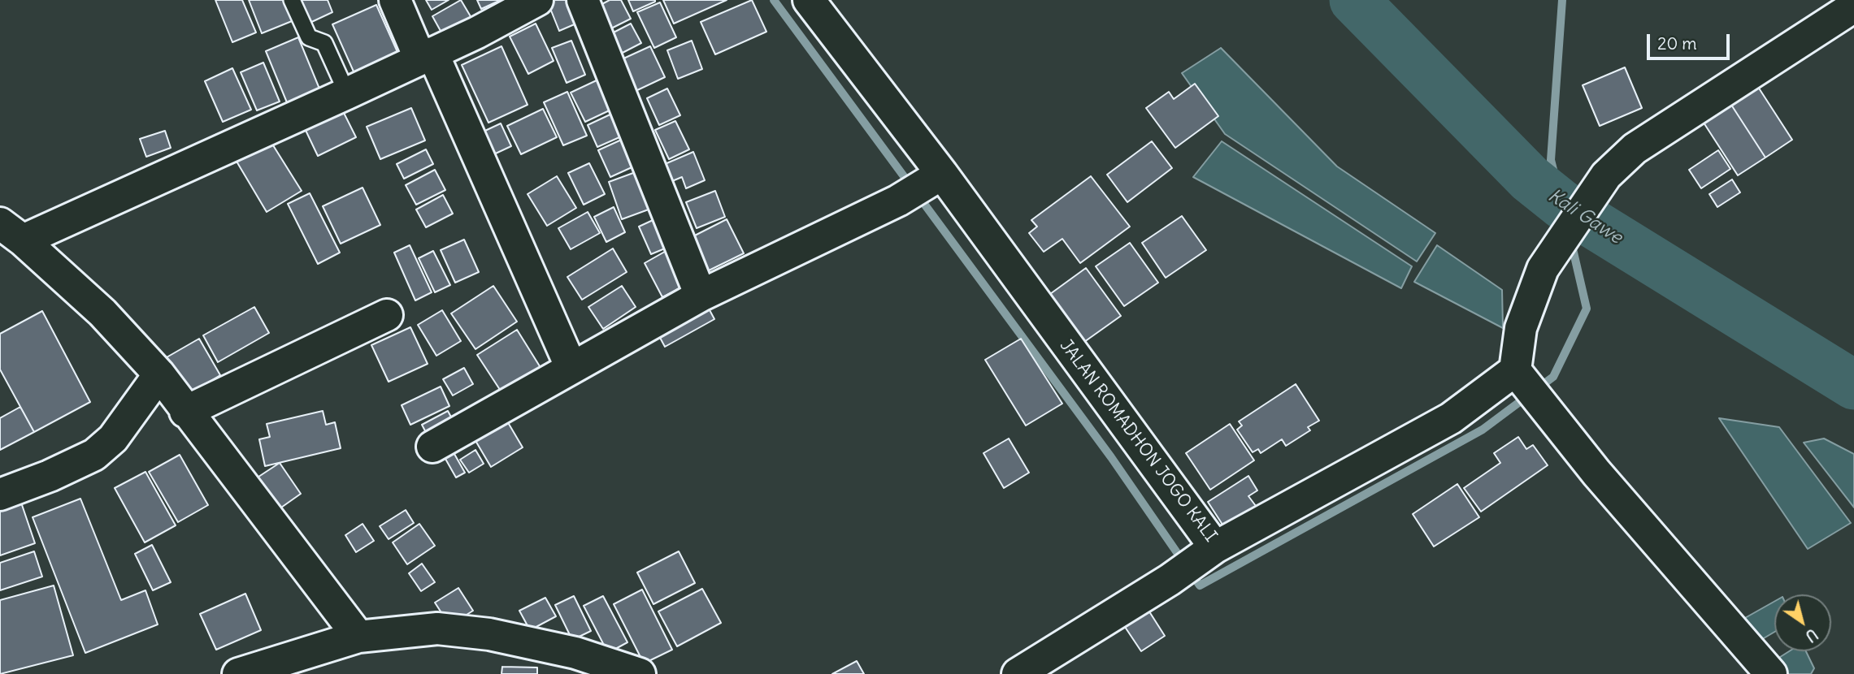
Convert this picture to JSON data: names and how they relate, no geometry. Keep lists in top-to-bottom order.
{
  "streets": {
    "street": ["JALAN ROMADHON JOGO KALI"]
  },
  "water": ["Kali Gawe"],
  "scale_bar": "20 m",
  "north": "bottom right"
}
